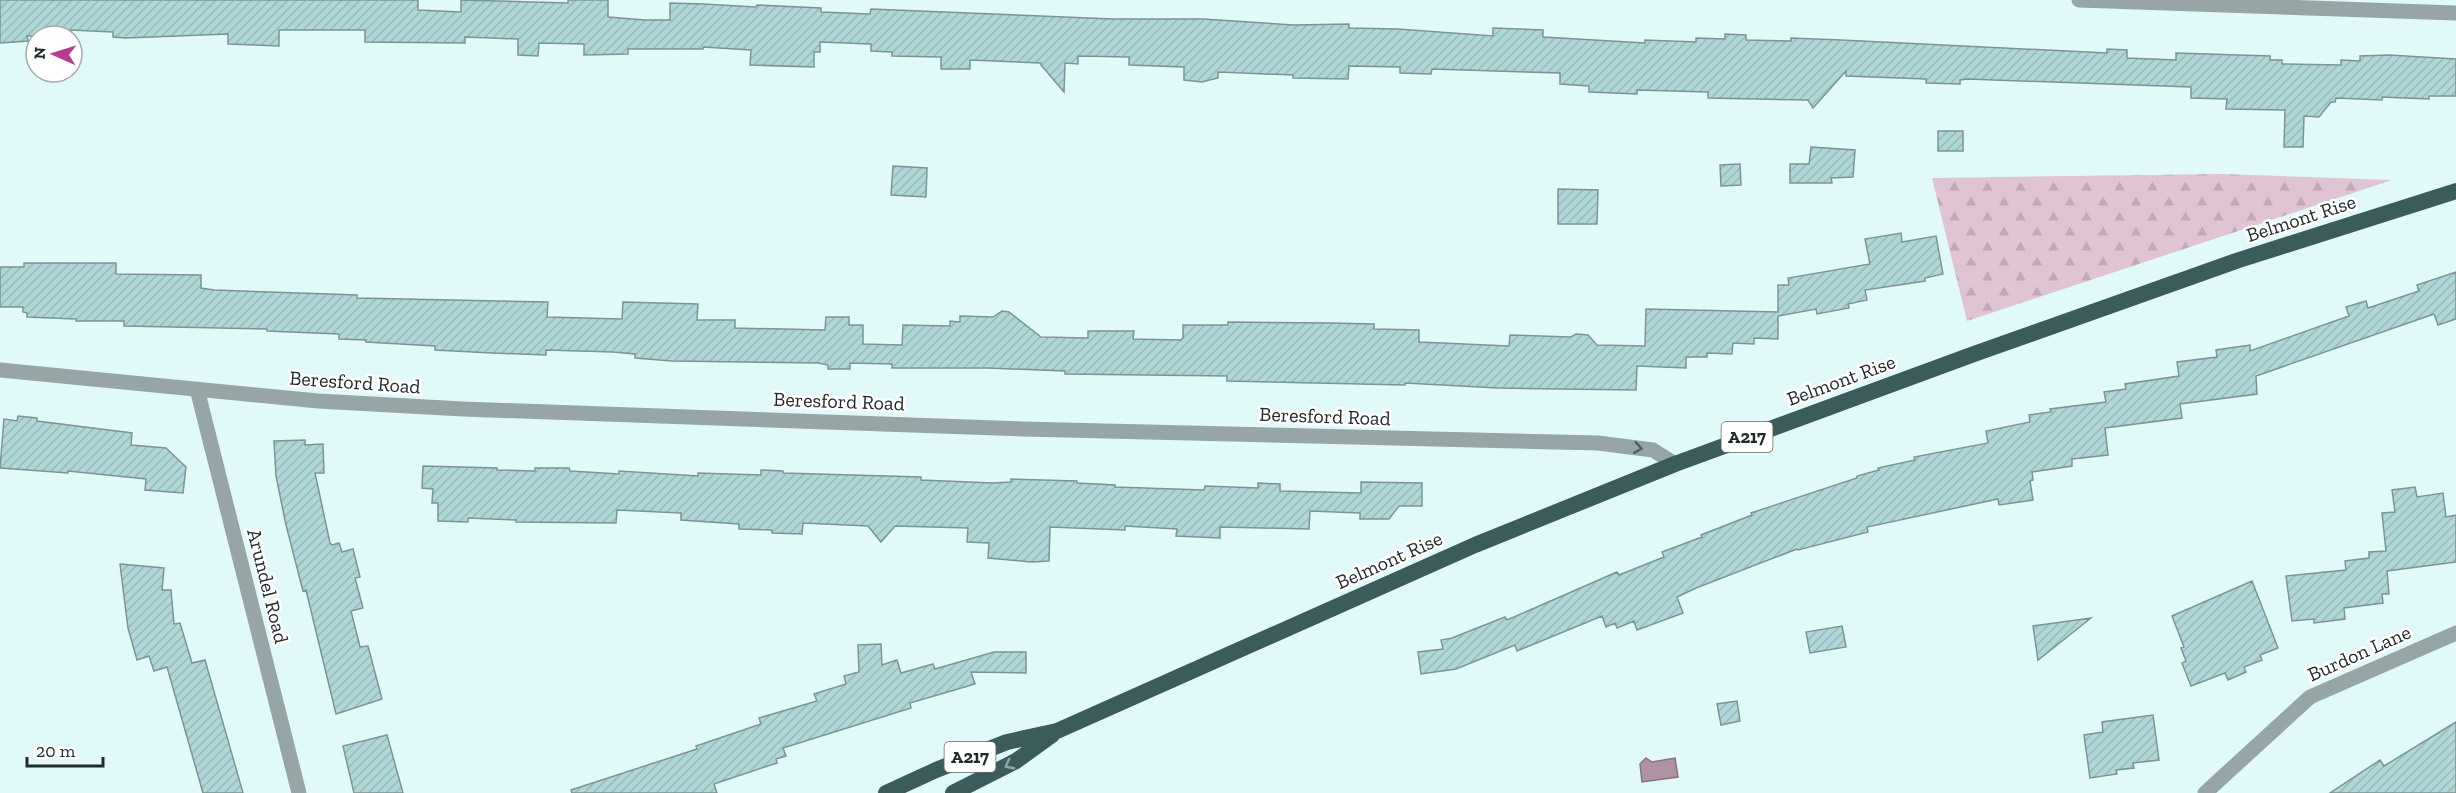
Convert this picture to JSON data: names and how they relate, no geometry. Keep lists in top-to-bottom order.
{
  "streets": {
    "highway": ["Belmont Rise", "A217"],
    "street": ["Beresford Road", "Arundel Road", "Burdon Lane"]
  },
  "crossings": [
    ["Belmont Rise", "Beresford Road"],
    ["Beresford Road", "Arundel Road"]
  ],
  "one_way": ["Beresford Road"],
  "scale_bar": "20 m",
  "north": "left"
}
